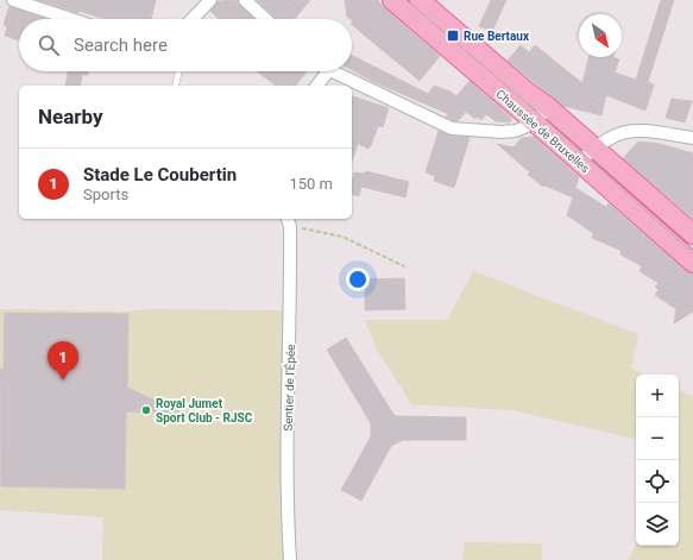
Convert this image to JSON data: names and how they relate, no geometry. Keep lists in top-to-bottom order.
{
  "streets": {
    "main road": ["Chaussée de Bruxelles"],
    "street": ["Sentier de l'Épée"]
  },
  "places": {
    "transit": ["Rue Bertaux"],
    "other": ["Royal Jumet Sport Club - RJSC"]
  },
  "north": "bottom right",
  "page": {
    "search": "Search here",
    "heading": "Nearby",
    "list": [
      {
        "mark": "1",
        "name": "Stade Le Coubertin",
        "note": "Sports",
        "value": "150 m"
      }
    ],
    "pins": "1",
    "map_buttons": ["+", "−"]
  }
}
